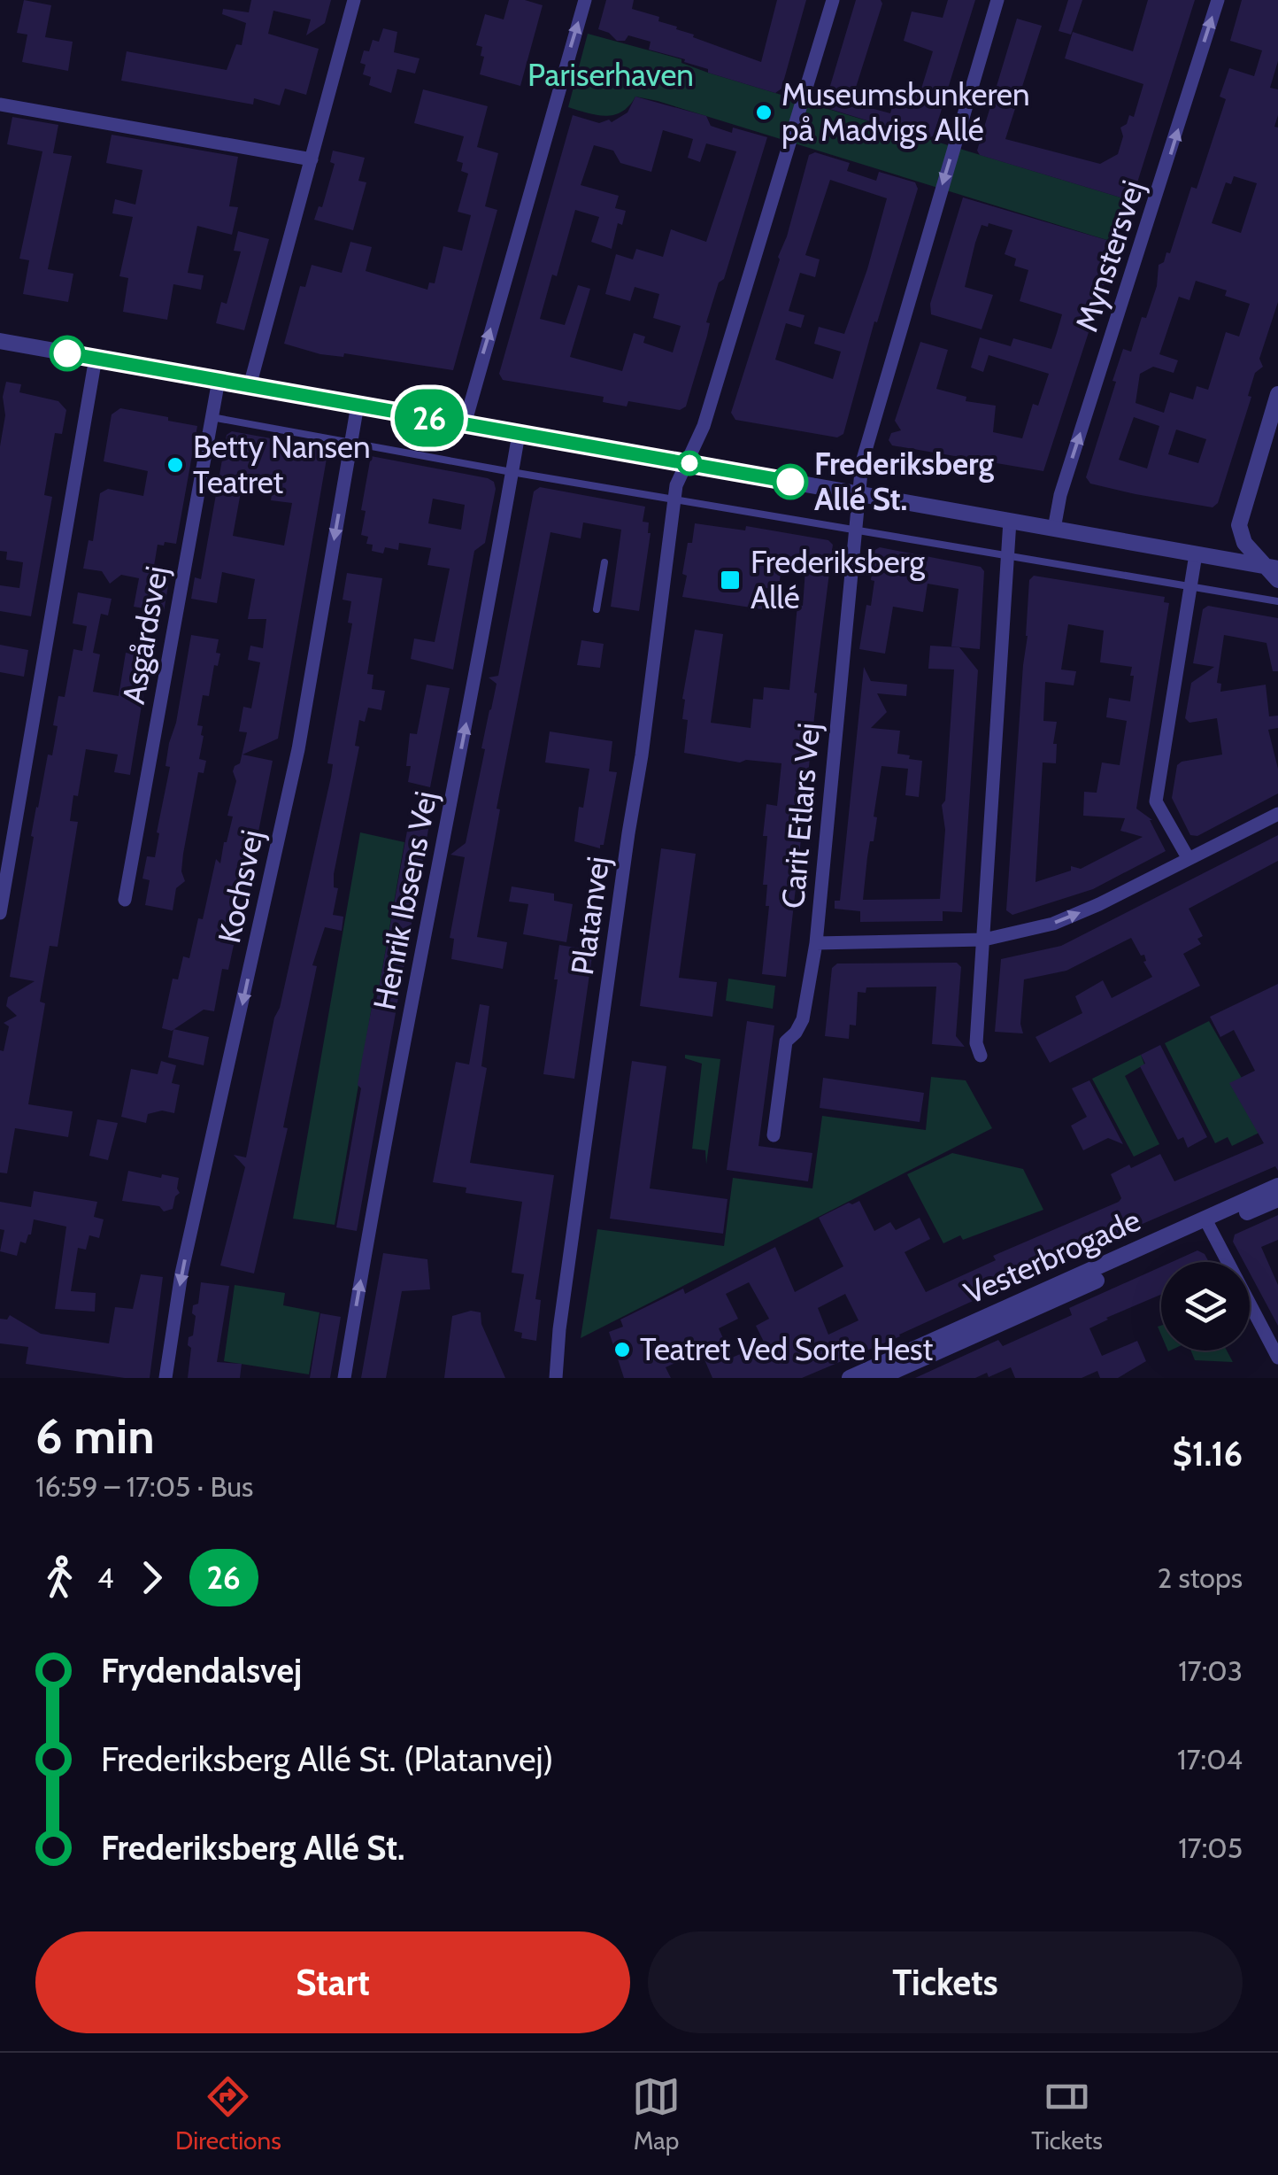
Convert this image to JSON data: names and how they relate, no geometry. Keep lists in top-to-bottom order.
{
  "streets": {
    "street": [
      "Mynstersvej",
      "Asgårdsvej",
      "Carit Etlars Vej",
      "Kochsvej",
      "Henrik Ibsens Vej",
      "Platanvej",
      "Vesterbrogade"
    ]
  },
  "one_way": [
    "Mynstersvej",
    "Carit Etlars Vej",
    "Kochsvej",
    "Henrik Ibsens Vej"
  ],
  "parks": ["Pariserhaven"],
  "places": {
    "other": [
      "Museumsbunkeren på Madvigs Allé",
      "Betty Nansen Teatret",
      "Frederiksberg Allé St.",
      "Teatret Ved Sorte Hest"
    ],
    "transit": ["Frederiksberg Allé"]
  },
  "lines": ["bus line 26"],
  "page": {
    "on_map": "26",
    "heading": ["6 min", "16:59 – 17:05 · Bus", "$1.16"],
    "legs": ["4", "26", "2 stops"],
    "list": [
      {
        "name": "Frydendalsvej",
        "value": "17:03"
      },
      {
        "name": "Frederiksberg Allé St. (Platanvej)",
        "value": "17:04"
      },
      {
        "name": "Frederiksberg Allé St.",
        "value": "17:05"
      }
    ],
    "buttons": ["Start", "Tickets"],
    "tabs": ["Directions", "Map", "Tickets"]
  }
}
